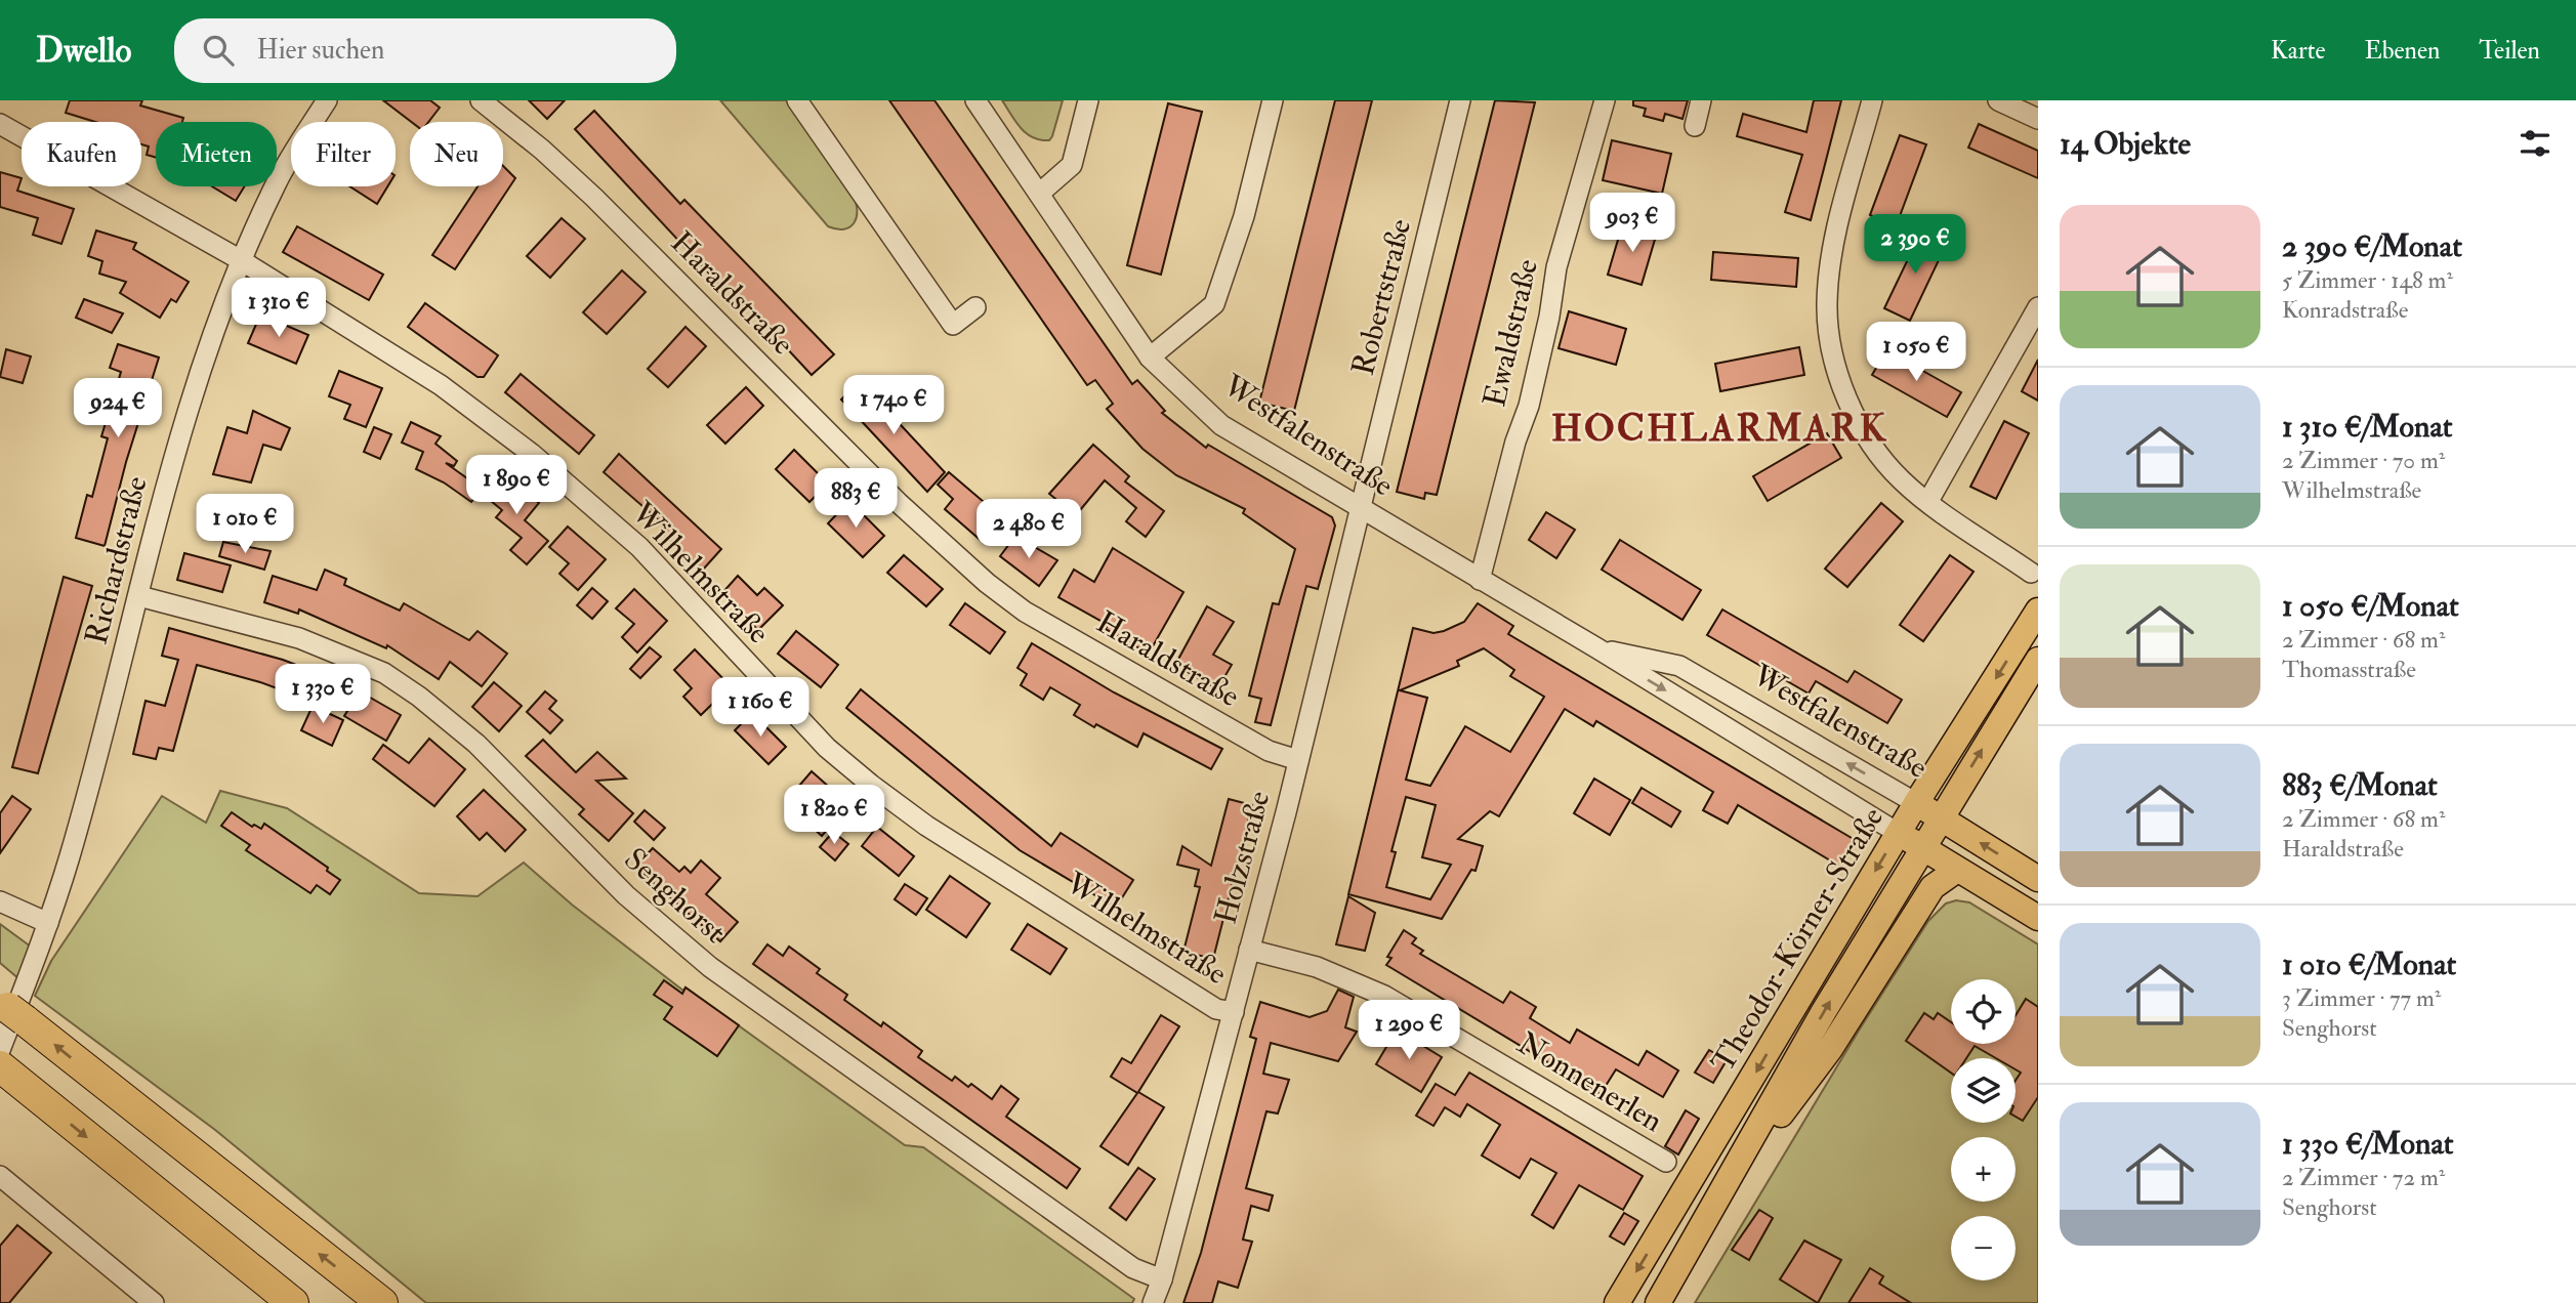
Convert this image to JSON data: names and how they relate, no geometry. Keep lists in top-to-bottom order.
{
  "streets": {
    "main road": ["Westfalenstraße", "Theodor-Körner-Straße"],
    "street": [
      "Haraldstraße",
      "Robertstraße",
      "Ewaldstraße",
      "Richardstraße",
      "Wilhelmstraße",
      "Holzstraße",
      "Senghorst",
      "Nonnenerlen"
    ]
  },
  "crossings": [
    ["Haraldstraße", "Holzstraße"],
    ["Robertstraße", "Westfalenstraße"],
    ["Robertstraße", "Holzstraße"],
    ["Ewaldstraße", "Westfalenstraße"],
    ["Westfalenstraße", "Holzstraße"],
    ["Westfalenstraße", "Theodor-Körner-Straße"],
    ["Richardstraße", "Wilhelmstraße"],
    ["Richardstraße", "Senghorst"],
    ["Wilhelmstraße", "Holzstraße"],
    ["Holzstraße", "Senghorst"],
    ["Holzstraße", "Nonnenerlen"]
  ],
  "districts": ["HOCHLARMARK"],
  "page": {
    "header": "Dwello",
    "search": "Hier suchen",
    "nav": ["Karte", "Ebenen", "Teilen"],
    "heading": "14 Objekte",
    "chip": [
      "Kaufen",
      "Mieten",
      "Filter",
      "Neu"
    ],
    "list": [
      {
        "name": "2 390 €/Monat",
        "note": "5 Zimmer · 148 m² · Konradstraße"
      },
      {
        "name": "1 310 €/Monat",
        "note": "2 Zimmer · 70 m² · Wilhelmstraße"
      },
      {
        "name": "1 050 €/Monat",
        "note": "2 Zimmer · 68 m² · Thomasstraße"
      },
      {
        "name": "883 €/Monat",
        "note": "2 Zimmer · 68 m² · Haraldstraße"
      },
      {
        "name": "1 010 €/Monat",
        "note": "3 Zimmer · 77 m² · Senghorst"
      },
      {
        "name": "1 330 €/Monat",
        "note": "2 Zimmer · 72 m² · Senghorst"
      }
    ],
    "price": [
      "903 €",
      "2 390 €",
      "1 310 €",
      "1 050 €",
      "1 740 €",
      "924 €",
      "1 890 €",
      "883 €",
      "1 010 €",
      "2 480 €",
      "1 330 €",
      "1 160 €",
      "1 820 €",
      "1 290 €"
    ],
    "map_buttons": ["+", "−"]
  }
}
